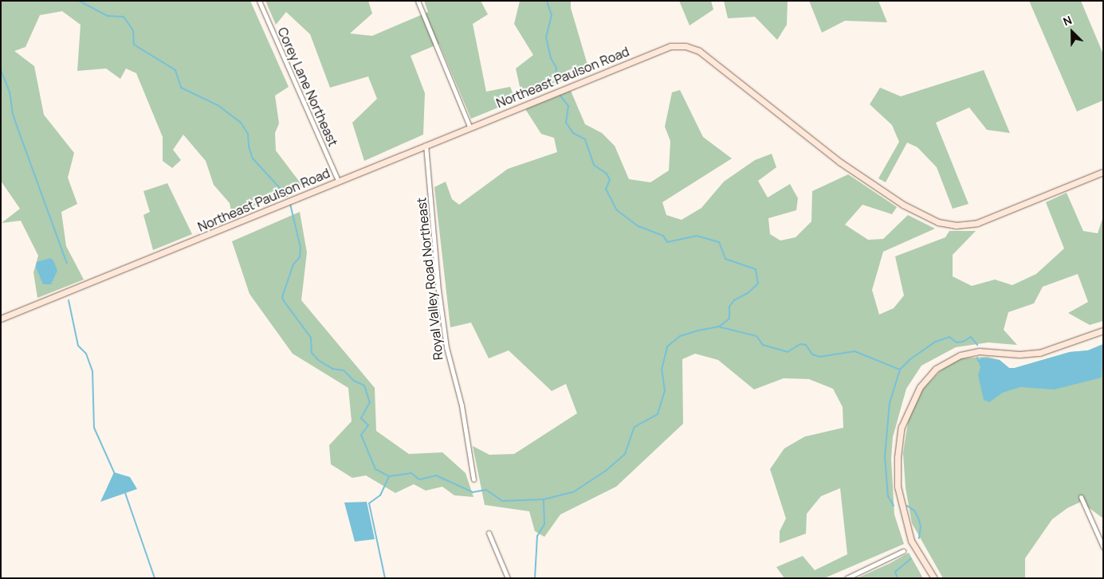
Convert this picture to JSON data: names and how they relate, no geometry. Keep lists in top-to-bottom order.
{
  "streets": {
    "street": ["Northeast Paulson Road", "Corey Lane Northeast", "Royal Valley Road Northeast"]
  },
  "crossings": [
    ["Northeast Paulson Road", "Corey Lane Northeast"],
    ["Northeast Paulson Road", "Royal Valley Road Northeast"]
  ],
  "north": "top left"
}
